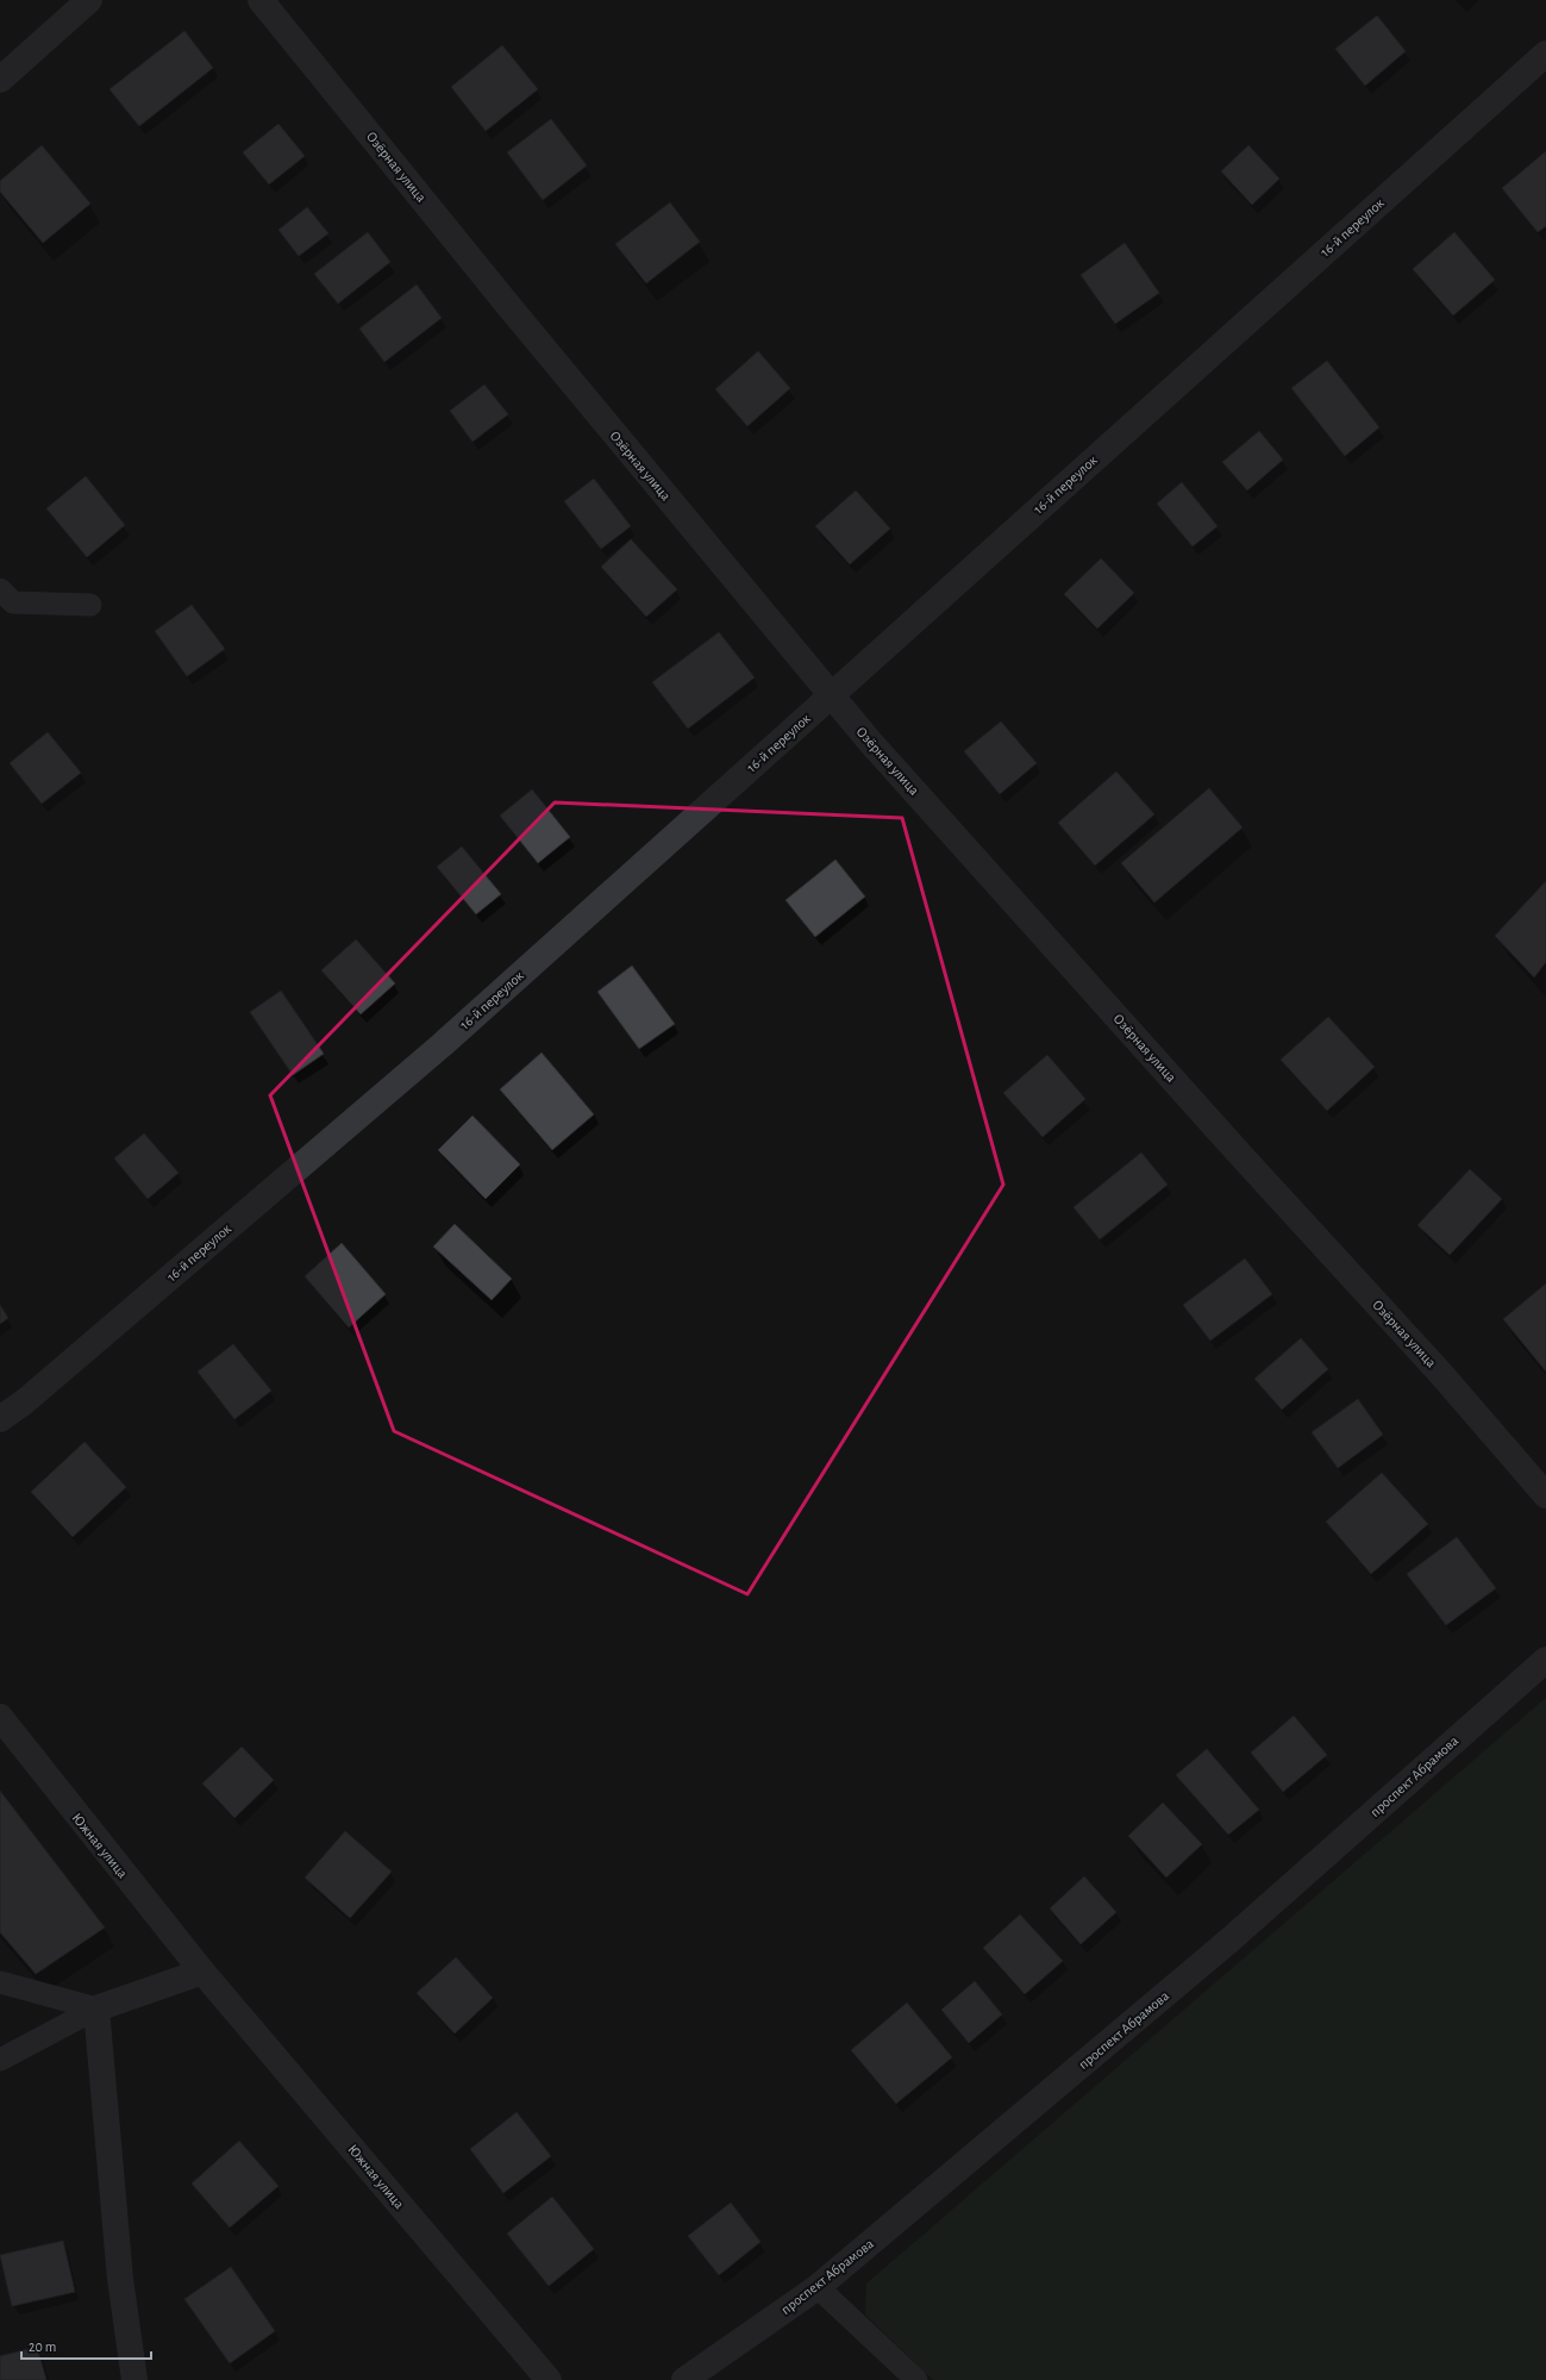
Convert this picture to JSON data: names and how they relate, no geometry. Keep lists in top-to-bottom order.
{
  "streets": {
    "street": [
      "Озёрная улица",
      "16-й переулок",
      "проспект Абрамова",
      "Южная улица"
    ]
  },
  "crossings": [
    ["Озёрная улица", "16-й переулок"]
  ],
  "scale_bar": "20 m"
}
